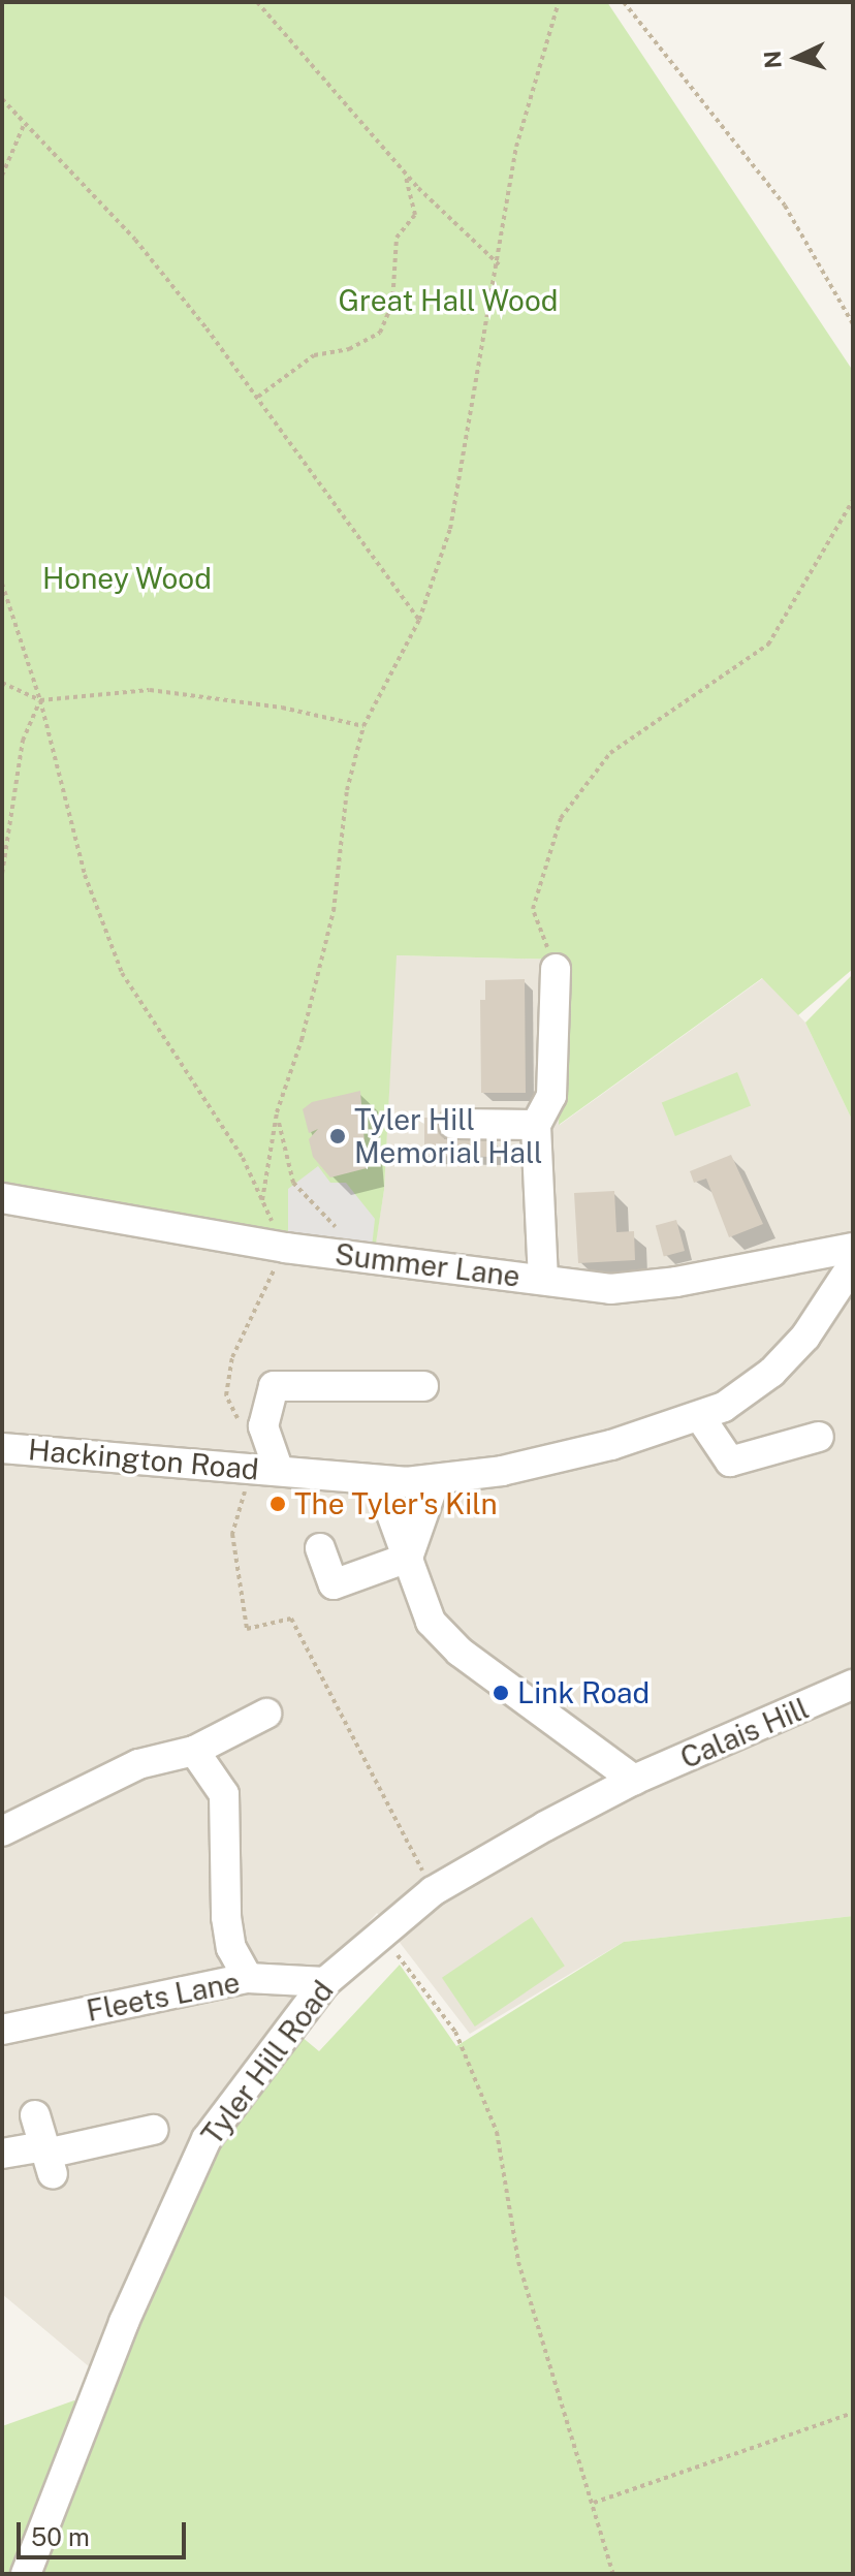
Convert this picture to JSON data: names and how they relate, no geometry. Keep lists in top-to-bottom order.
{
  "streets": {
    "street": [
      "Summer Lane",
      "Hackington Road",
      "Calais Hill",
      "Fleets Lane",
      "Tyler Hill Road"
    ]
  },
  "crossings": [
    ["Calais Hill", "Tyler Hill Road"],
    ["Fleets Lane", "Tyler Hill Road"]
  ],
  "parks": ["Great Hall Wood", "Honey Wood"],
  "places": ["Tyler Hill Memorial Hall", "The Tyler's Kiln", "Link Road"],
  "scale_bar": "50 m",
  "north": "left"
}
